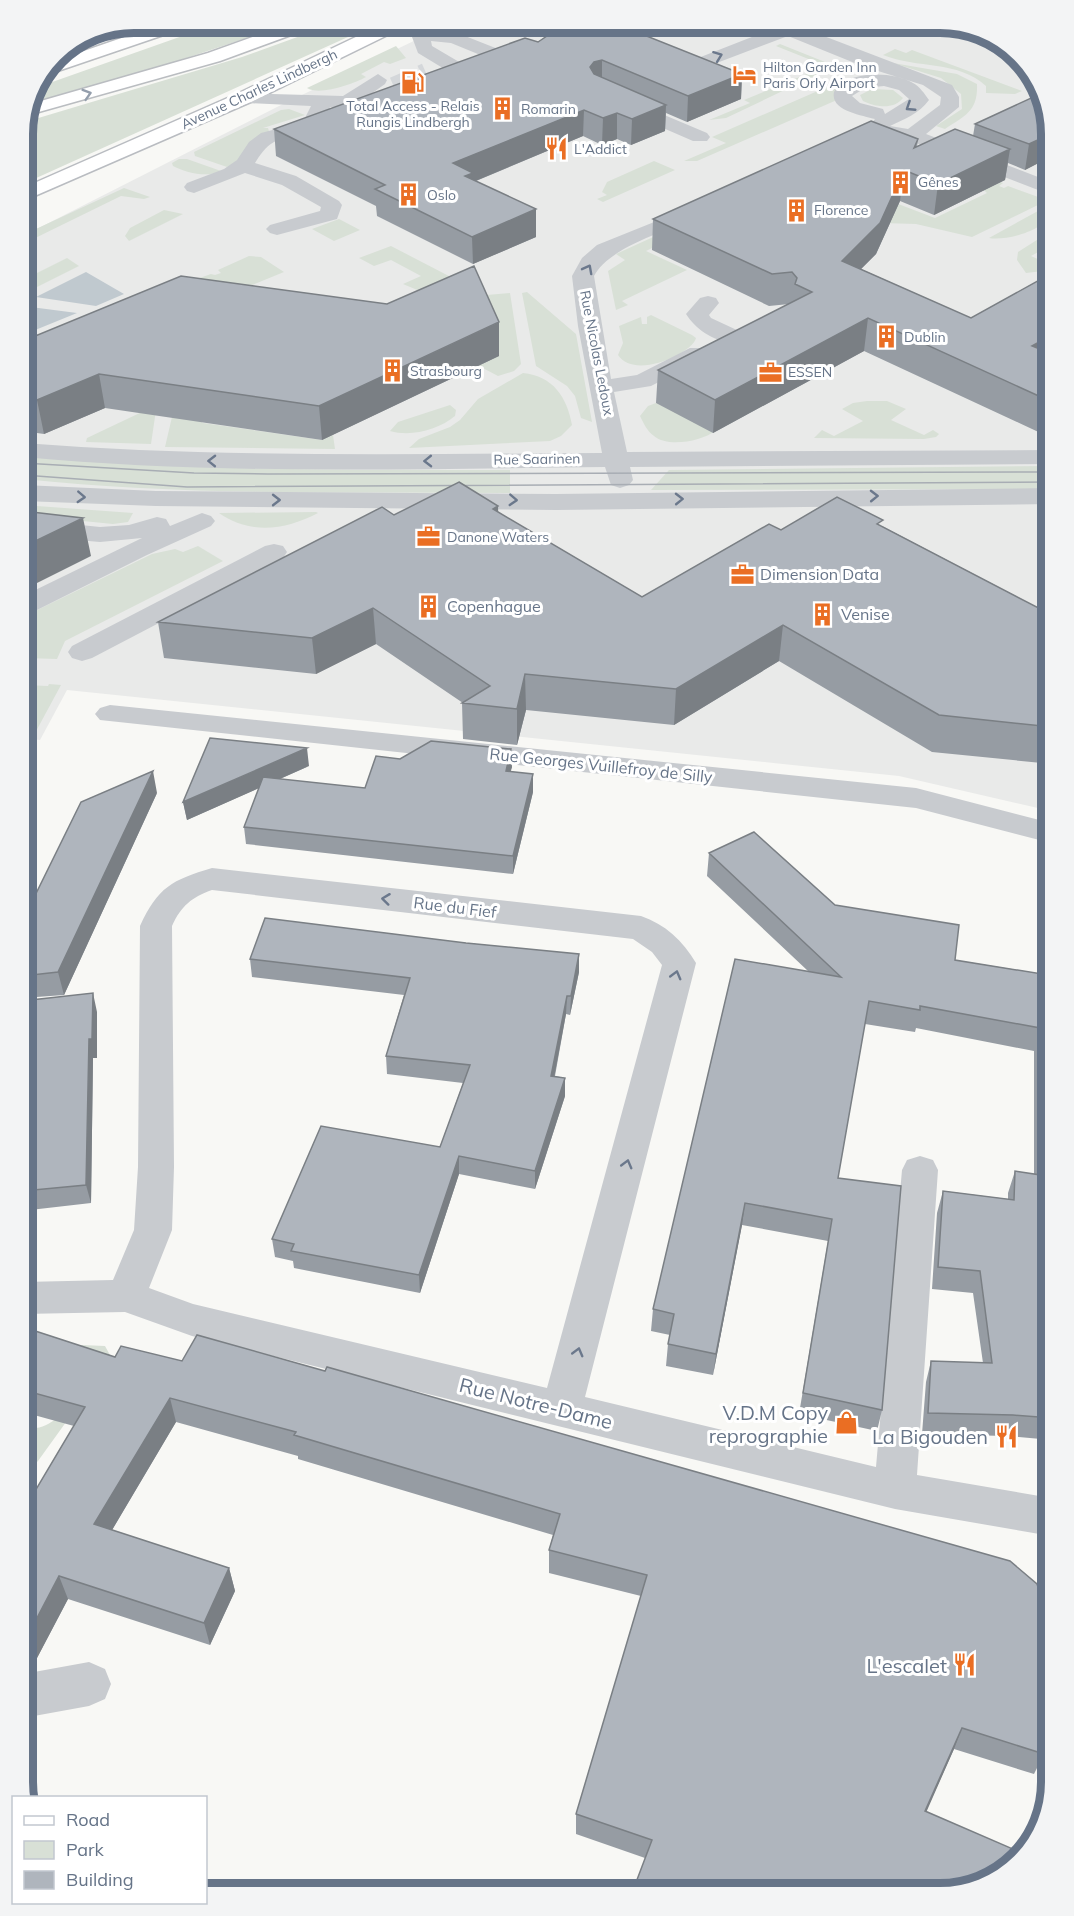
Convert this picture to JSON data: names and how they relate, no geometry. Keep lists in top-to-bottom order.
{
  "streets": {
    "main road": ["Avenue Charles Lindbergh"],
    "street": [
      "Rue Nicolas Ledoux",
      "Rue Saarinen",
      "Rue Georges Vuillefroy de Silly",
      "Rue du Fief",
      "Rue Notre-Dame"
    ]
  },
  "crossings": [
    ["Rue Nicolas Ledoux", "Rue Saarinen"],
    ["Rue du Fief", "Rue Notre-Dame"]
  ],
  "one_way": ["Rue Nicolas Ledoux"],
  "places": {
    "hotel": ["Hilton Garden Inn Paris Orly Airport"],
    "fuel station": ["Total Access - Relais Rungis Lindbergh"],
    "building": [
      "Romarin",
      "Gênes",
      "Oslo",
      "Florence",
      "Dublin",
      "Strasbourg",
      "Copenhague",
      "Venise"
    ],
    "restaurant": ["L'Addict", "La Bigouden", "L'escalet"],
    "office": ["ESSEN", "Danone Waters", "Dimension Data"],
    "shop": ["V.D.M Copy reprographie"]
  },
  "legend": ["Road", "Park", "Building"]
}
